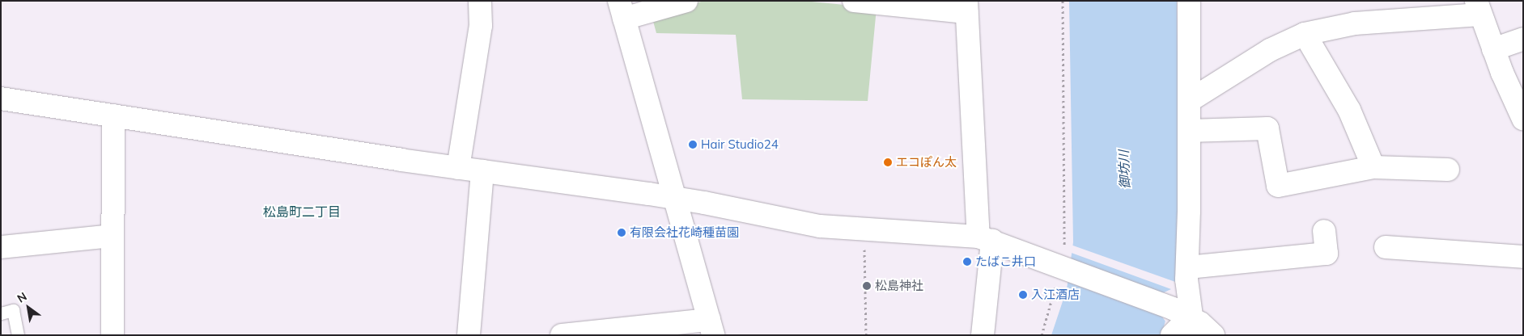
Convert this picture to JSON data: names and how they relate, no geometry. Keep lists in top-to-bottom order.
{
  "districts": ["松島町二丁目"],
  "water": ["御坊川"],
  "places": [
    "Hair Studio24",
    "エコぽん太",
    "有限会社花崎種苗園",
    "たばこ井口",
    "松島神社",
    "入江酒店"
  ],
  "north": "top left"
}
